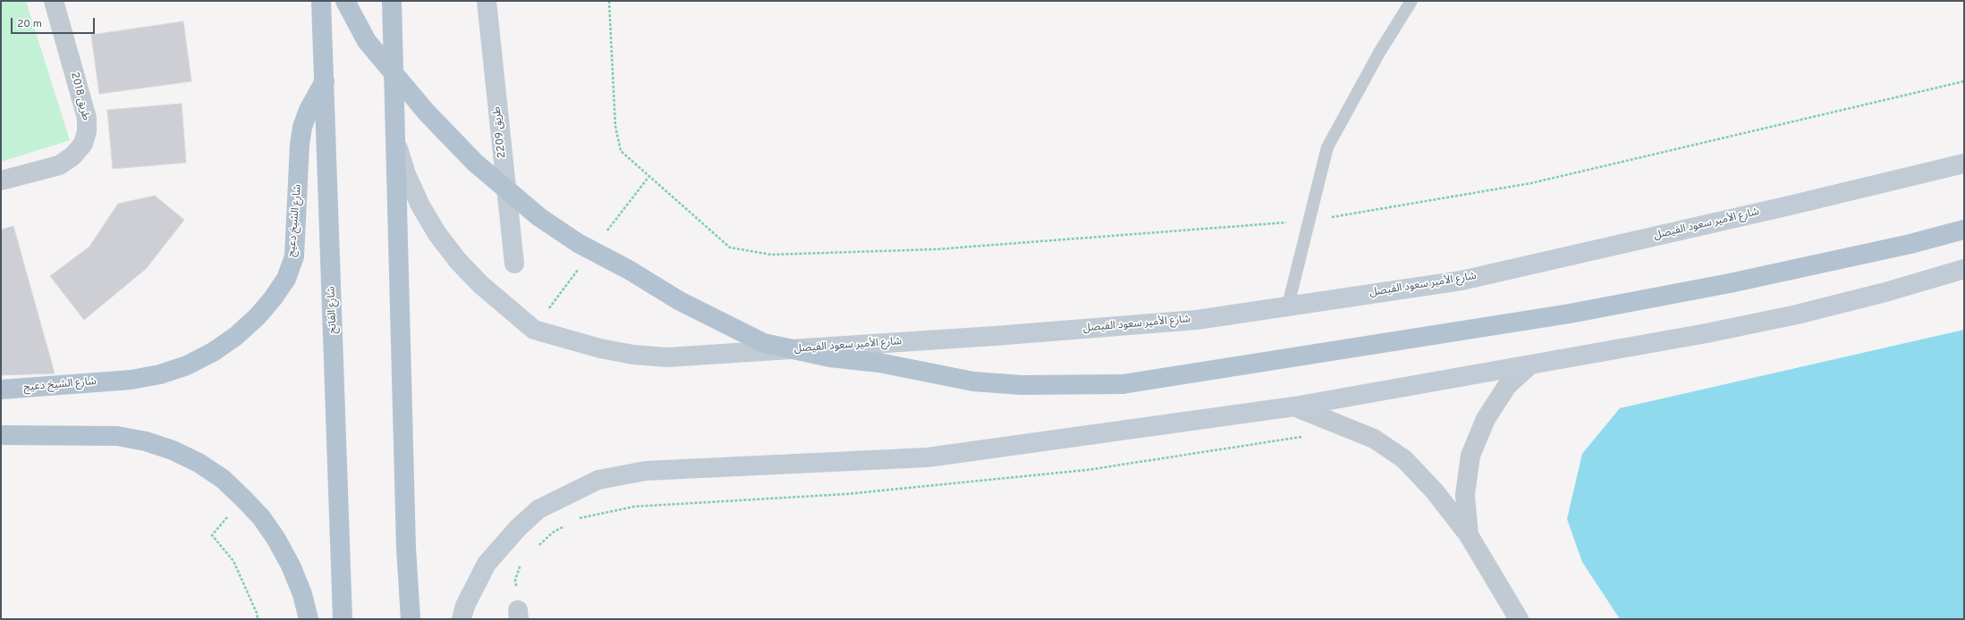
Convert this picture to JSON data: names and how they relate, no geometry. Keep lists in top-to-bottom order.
{
  "streets": {
    "main road": ["شارع الشيخ دعيج", "شارع الفاتح"],
    "street": ["طريق 2018", "طريق 2209", "شارع الأمير سعود الفيصل"]
  },
  "crossings": [
    ["شارع الشيخ دعيج", "شارع الفاتح"]
  ],
  "scale_bar": "20 m"
}
